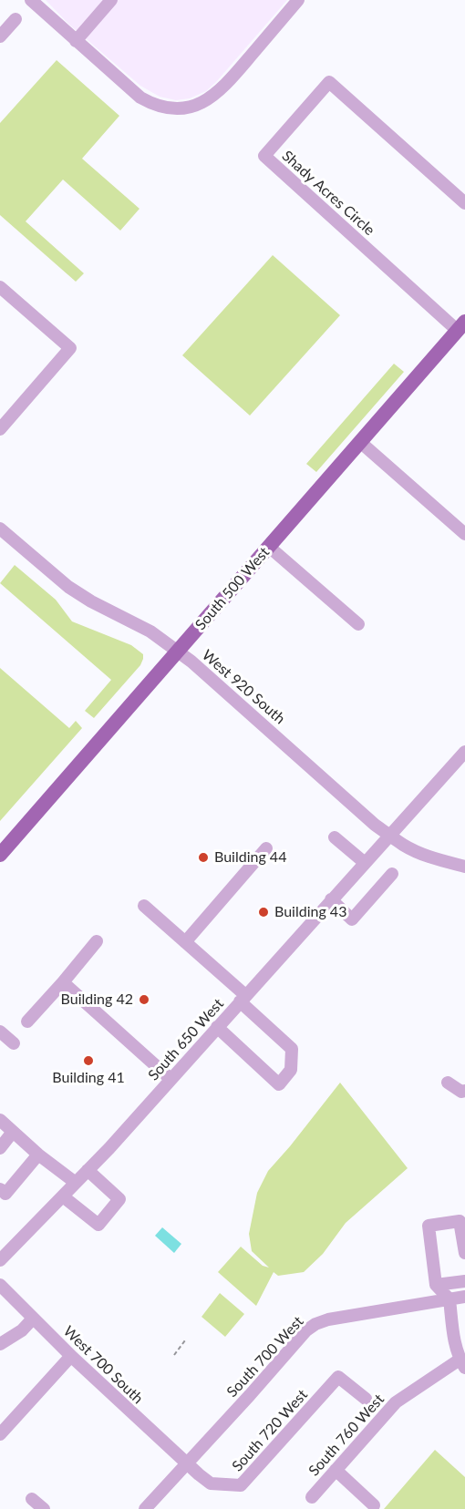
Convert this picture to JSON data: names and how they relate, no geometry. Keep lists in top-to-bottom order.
{
  "streets": {
    "main road": ["South 500 West"],
    "street": [
      "Shady Acres Circle",
      "West 920 South",
      "South 650 West",
      "South 700 West",
      "West 700 South",
      "South 720 West",
      "South 760 West"
    ]
  },
  "crossings": [
    ["Shady Acres Circle", "South 500 West"],
    ["South 500 West", "West 920 South"],
    ["West 920 South", "South 650 West"],
    ["South 700 West", "West 700 South"],
    ["South 700 West", "South 720 West"],
    ["West 700 South", "South 720 West"]
  ],
  "places": [
    "Building 44",
    "Building 43",
    "Building 42",
    "Building 41"
  ]
}
